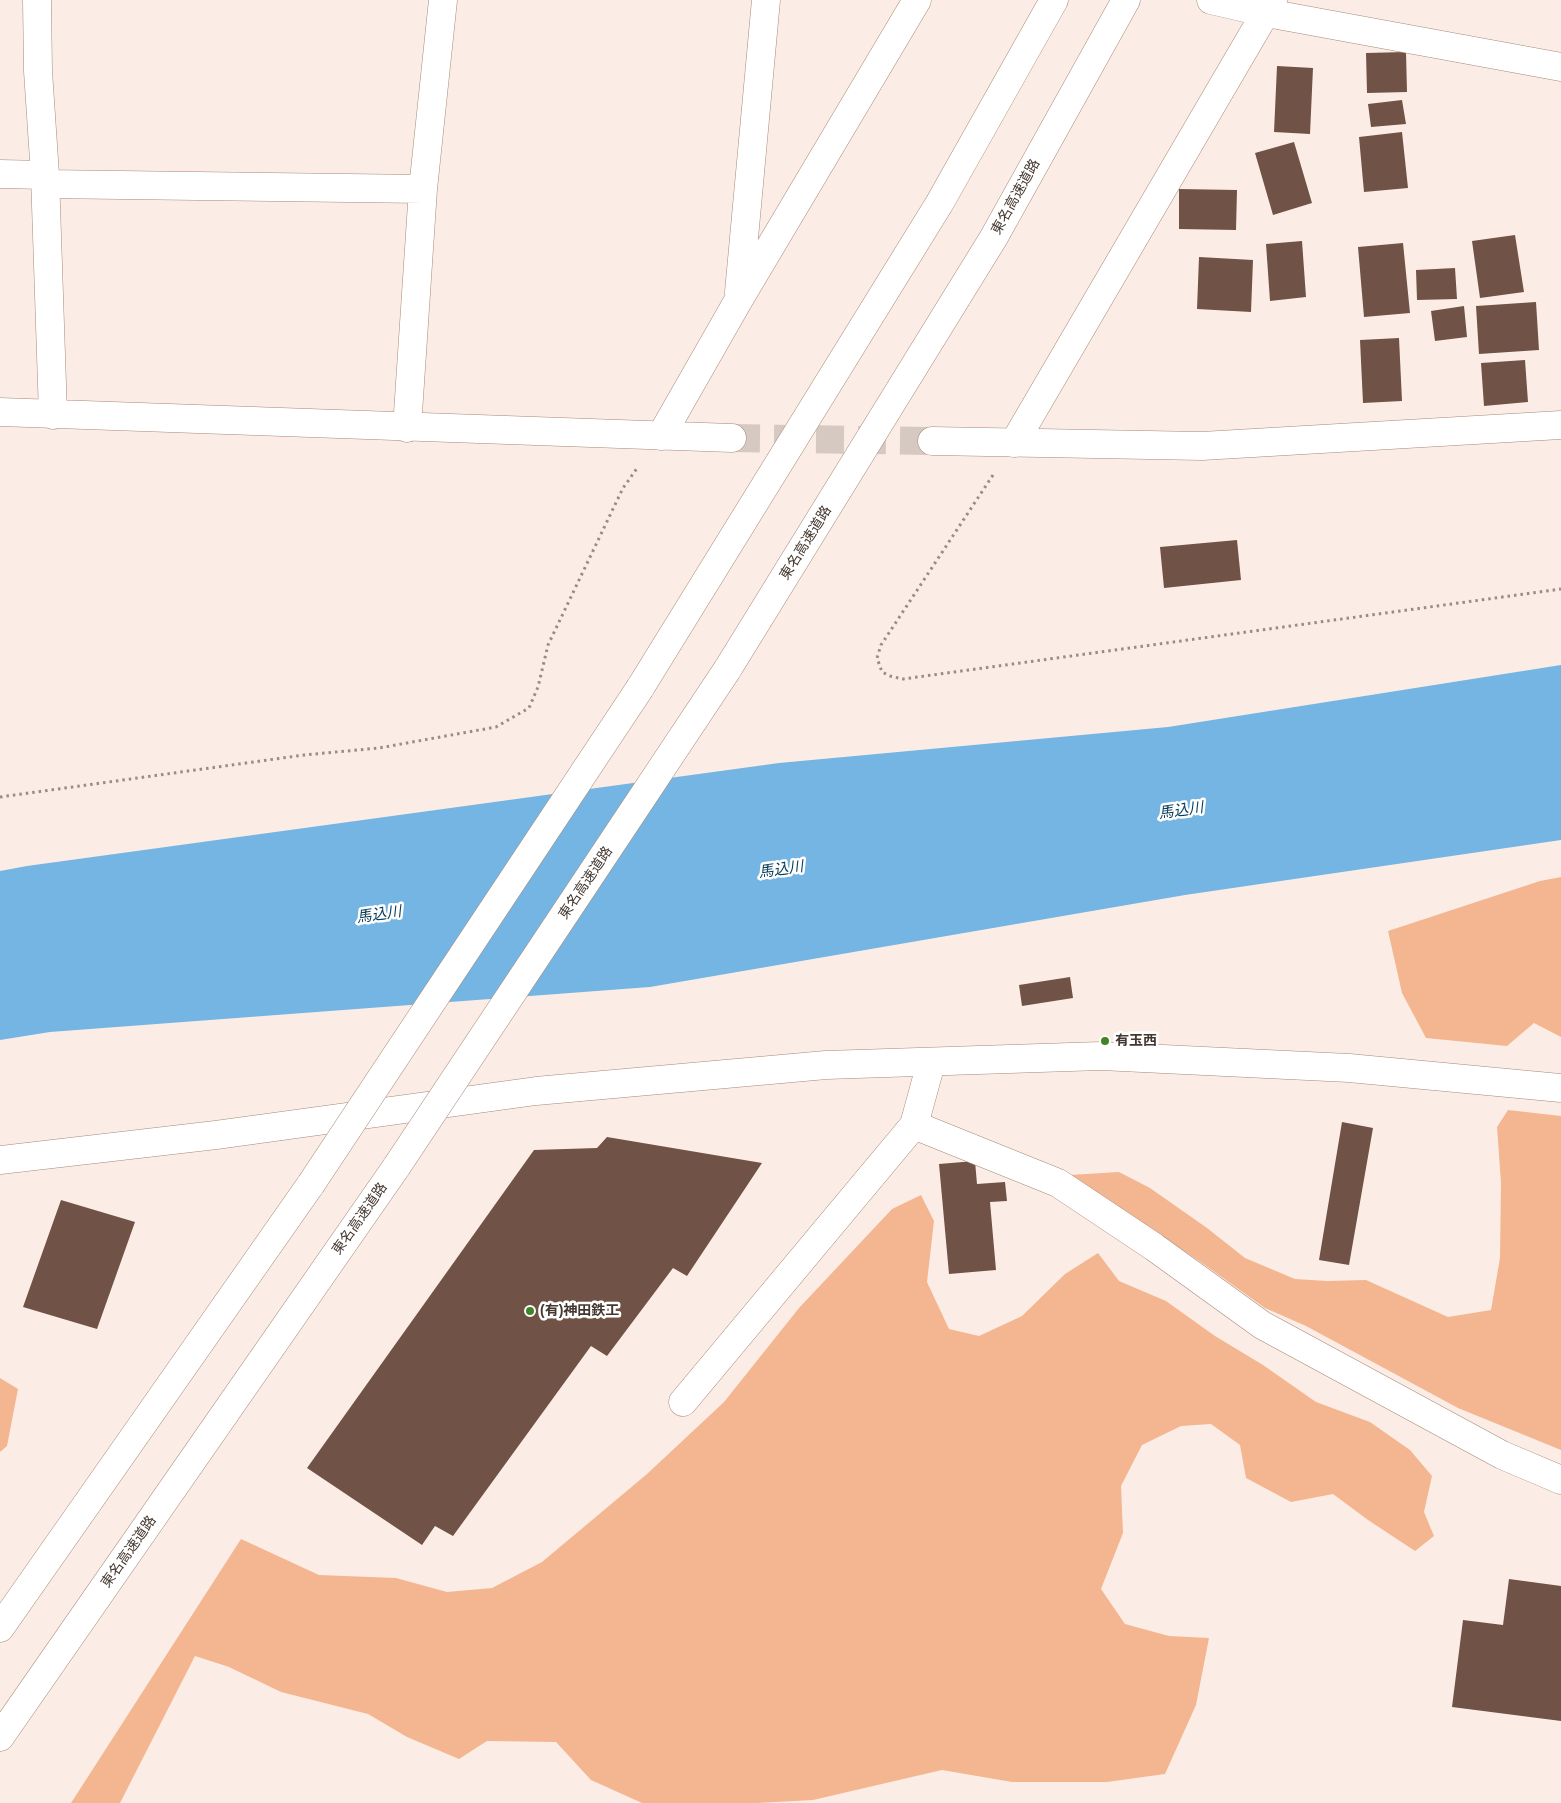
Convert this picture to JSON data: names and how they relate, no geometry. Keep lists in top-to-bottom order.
{
  "streets": {
    "main road": ["東名高速道路"]
  },
  "water": ["馬込川"],
  "places": ["有玉西", "(有)神田鉄工"]
}
